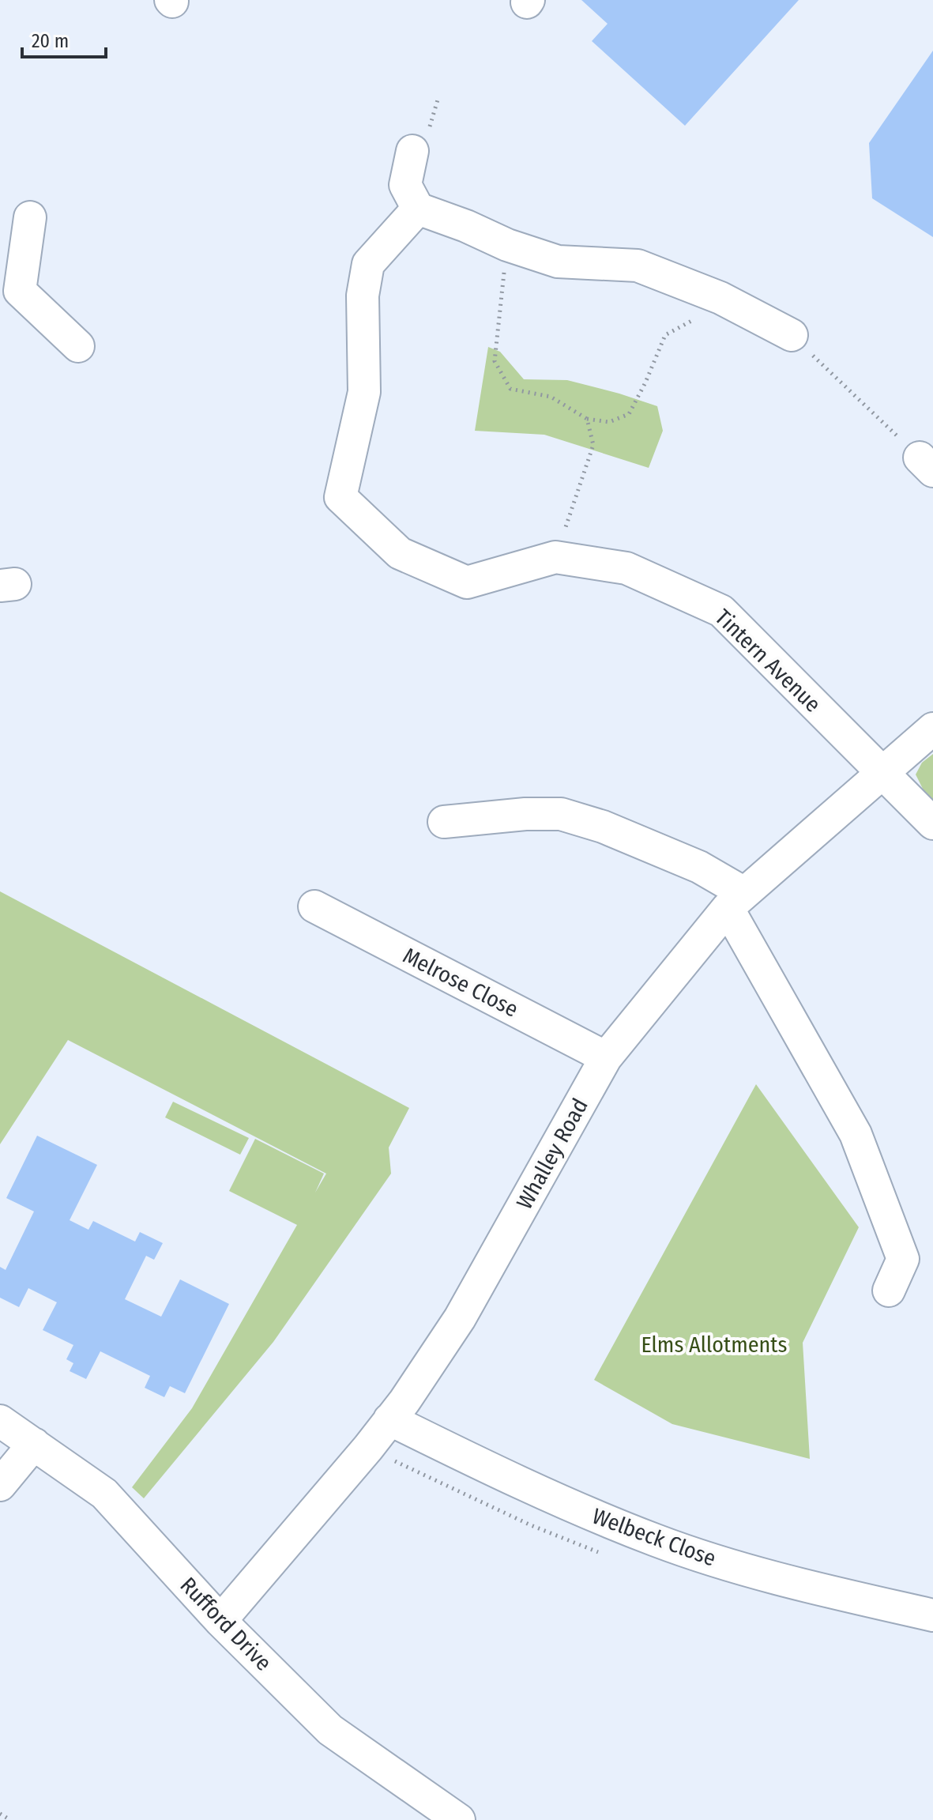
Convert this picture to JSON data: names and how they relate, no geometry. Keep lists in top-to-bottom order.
{
  "streets": {
    "street": [
      "Tintern Avenue",
      "Melrose Close",
      "Whalley Road",
      "Welbeck Close",
      "Rufford Drive"
    ]
  },
  "crossings": [
    ["Tintern Avenue", "Whalley Road"],
    ["Melrose Close", "Whalley Road"],
    ["Whalley Road", "Welbeck Close"],
    ["Whalley Road", "Rufford Drive"]
  ],
  "parks": ["Elms Allotments"],
  "scale_bar": "20 m"
}
